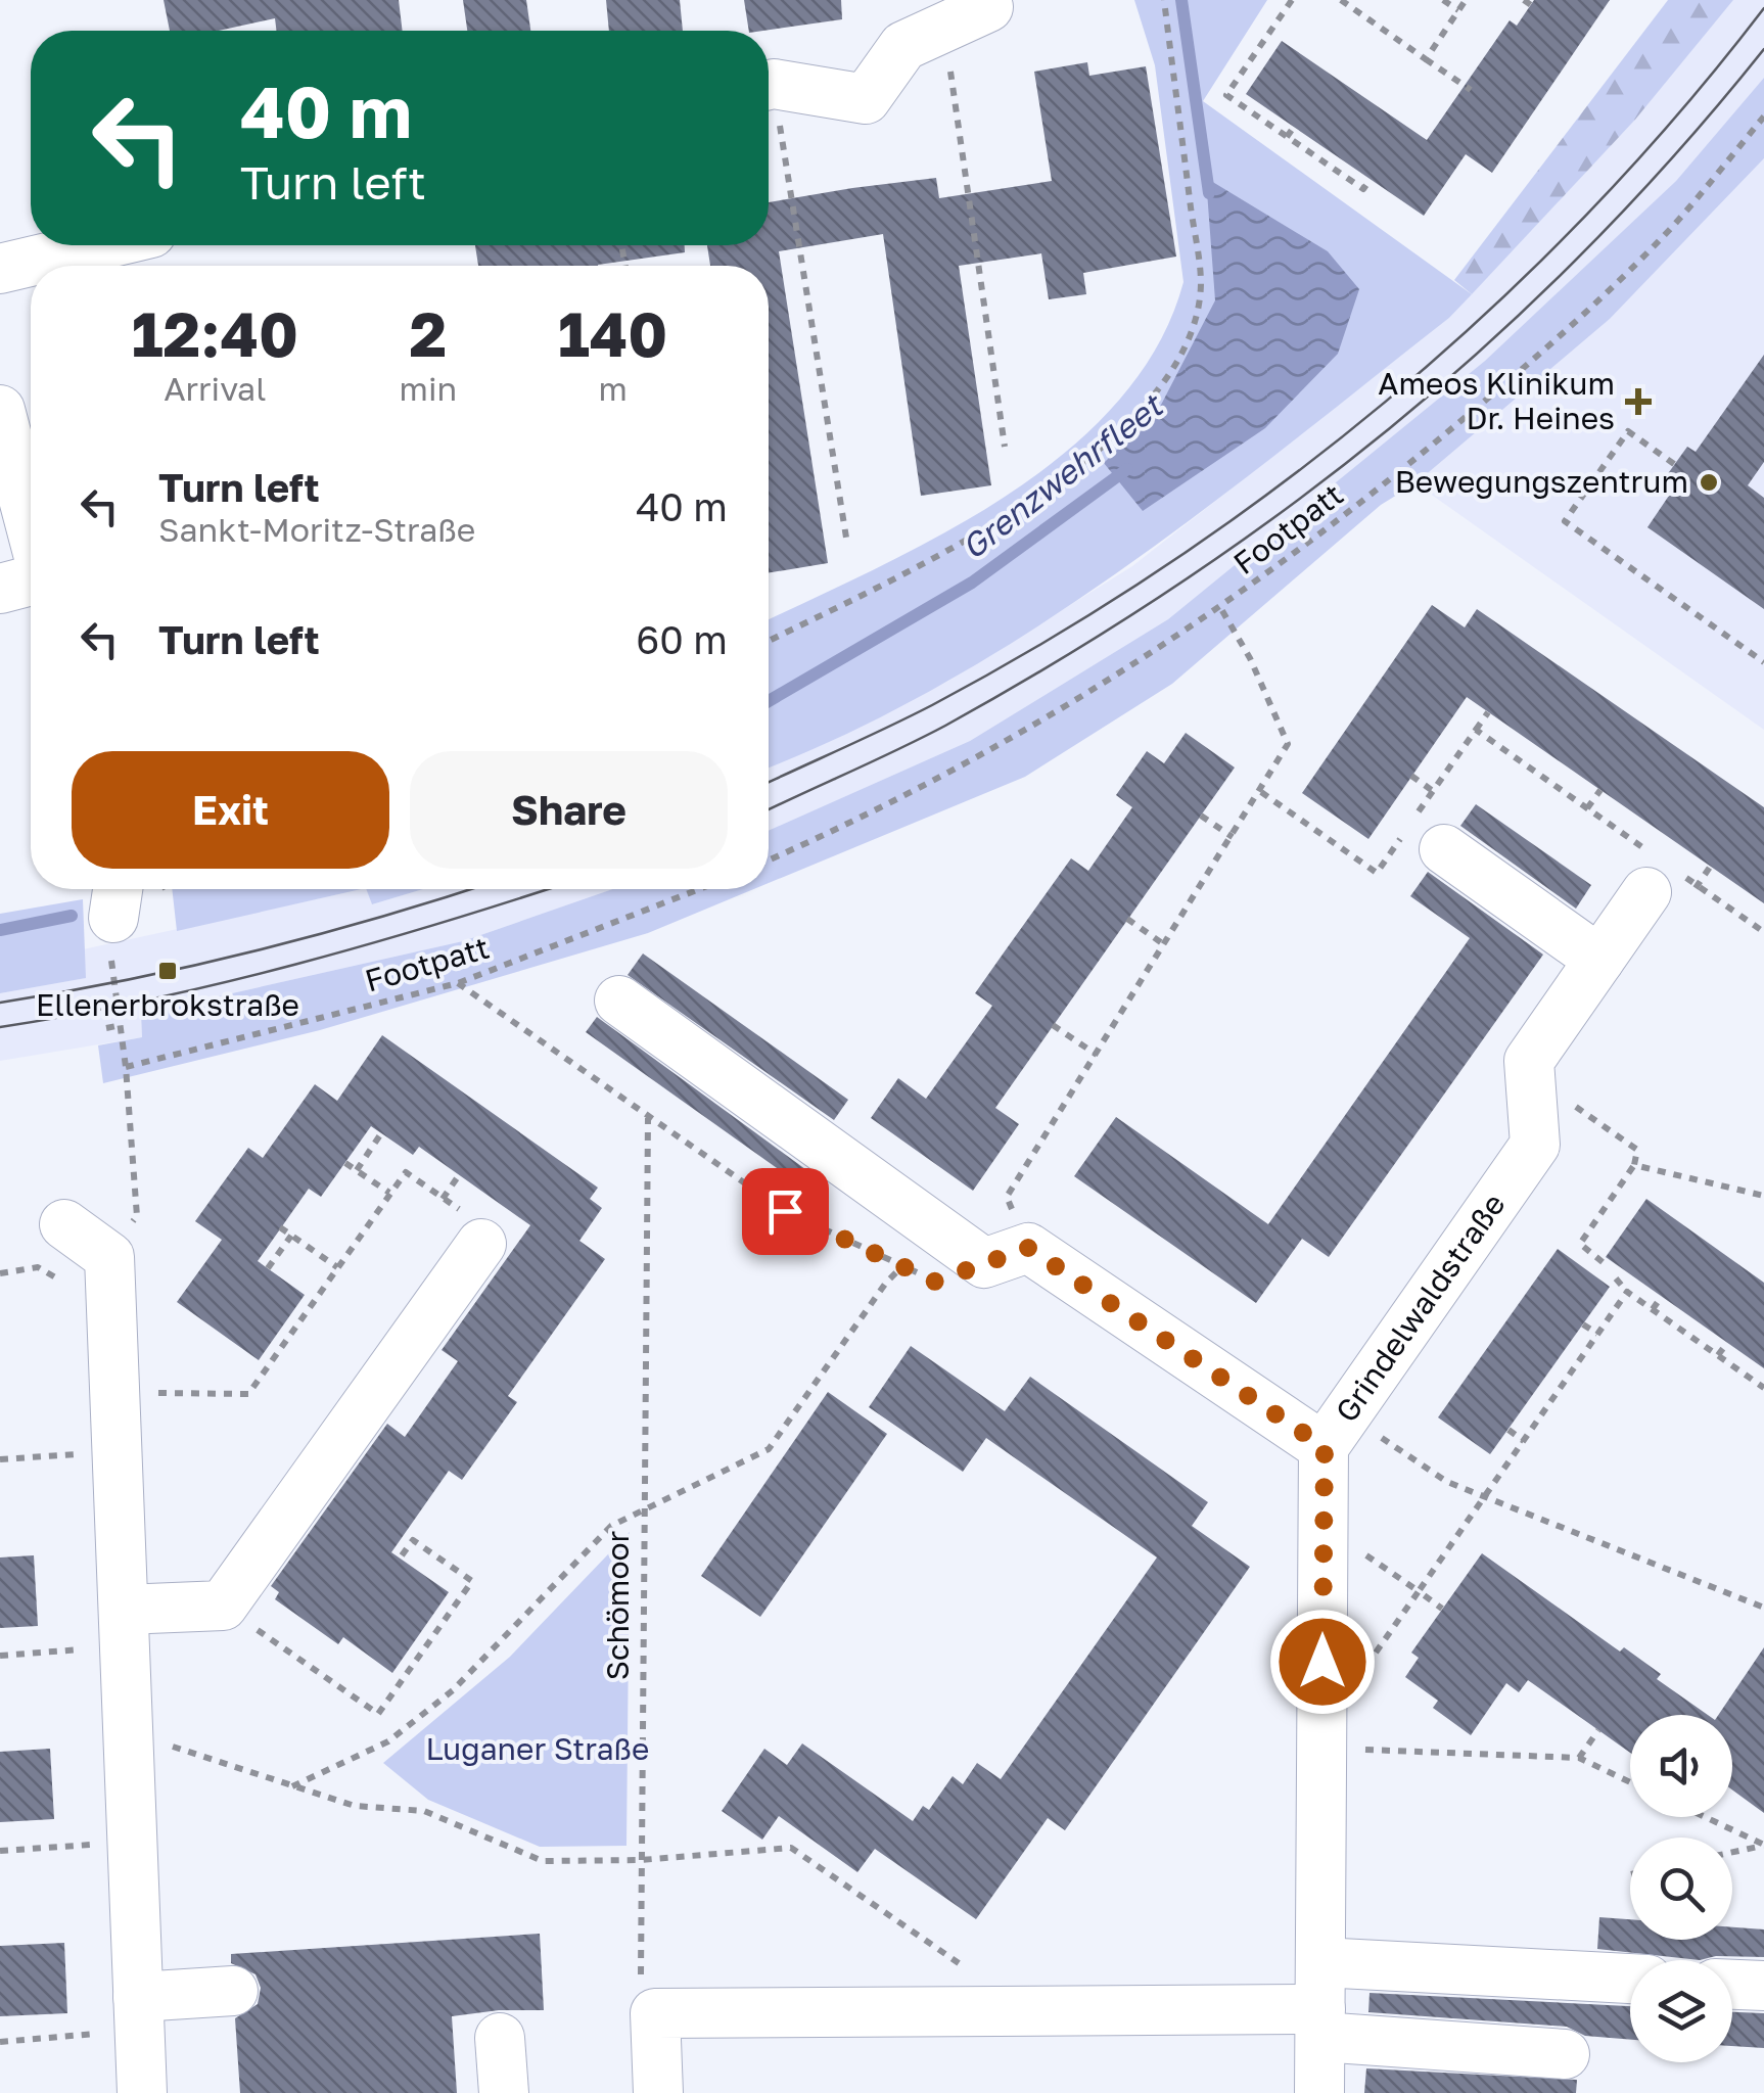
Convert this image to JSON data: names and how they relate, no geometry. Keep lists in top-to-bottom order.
{
  "streets": {
    "street": ["Grindelwaldstraße"],
    "path": ["Footpatt", "Schömoor"]
  },
  "water": ["Grenzwehrfleet"],
  "parks": ["Luganer Straße"],
  "places": {
    "health": ["Ameos Klinikum Dr. Heines"],
    "other": ["Bewegungszentrum"],
    "transit": ["Ellenerbrokstraße"]
  },
  "page": {
    "turn": ["40 m", "Turn left"],
    "eta": [
      "12:40",
      "Arrival",
      "2",
      "min",
      "140",
      "m"
    ],
    "list": [
      {
        "name": "Turn left",
        "note": "Sankt-Moritz-Straße",
        "value": "40 m"
      },
      {
        "name": "Turn left",
        "value": "60 m"
      }
    ],
    "buttons": ["Exit", "Share"]
  }
}
